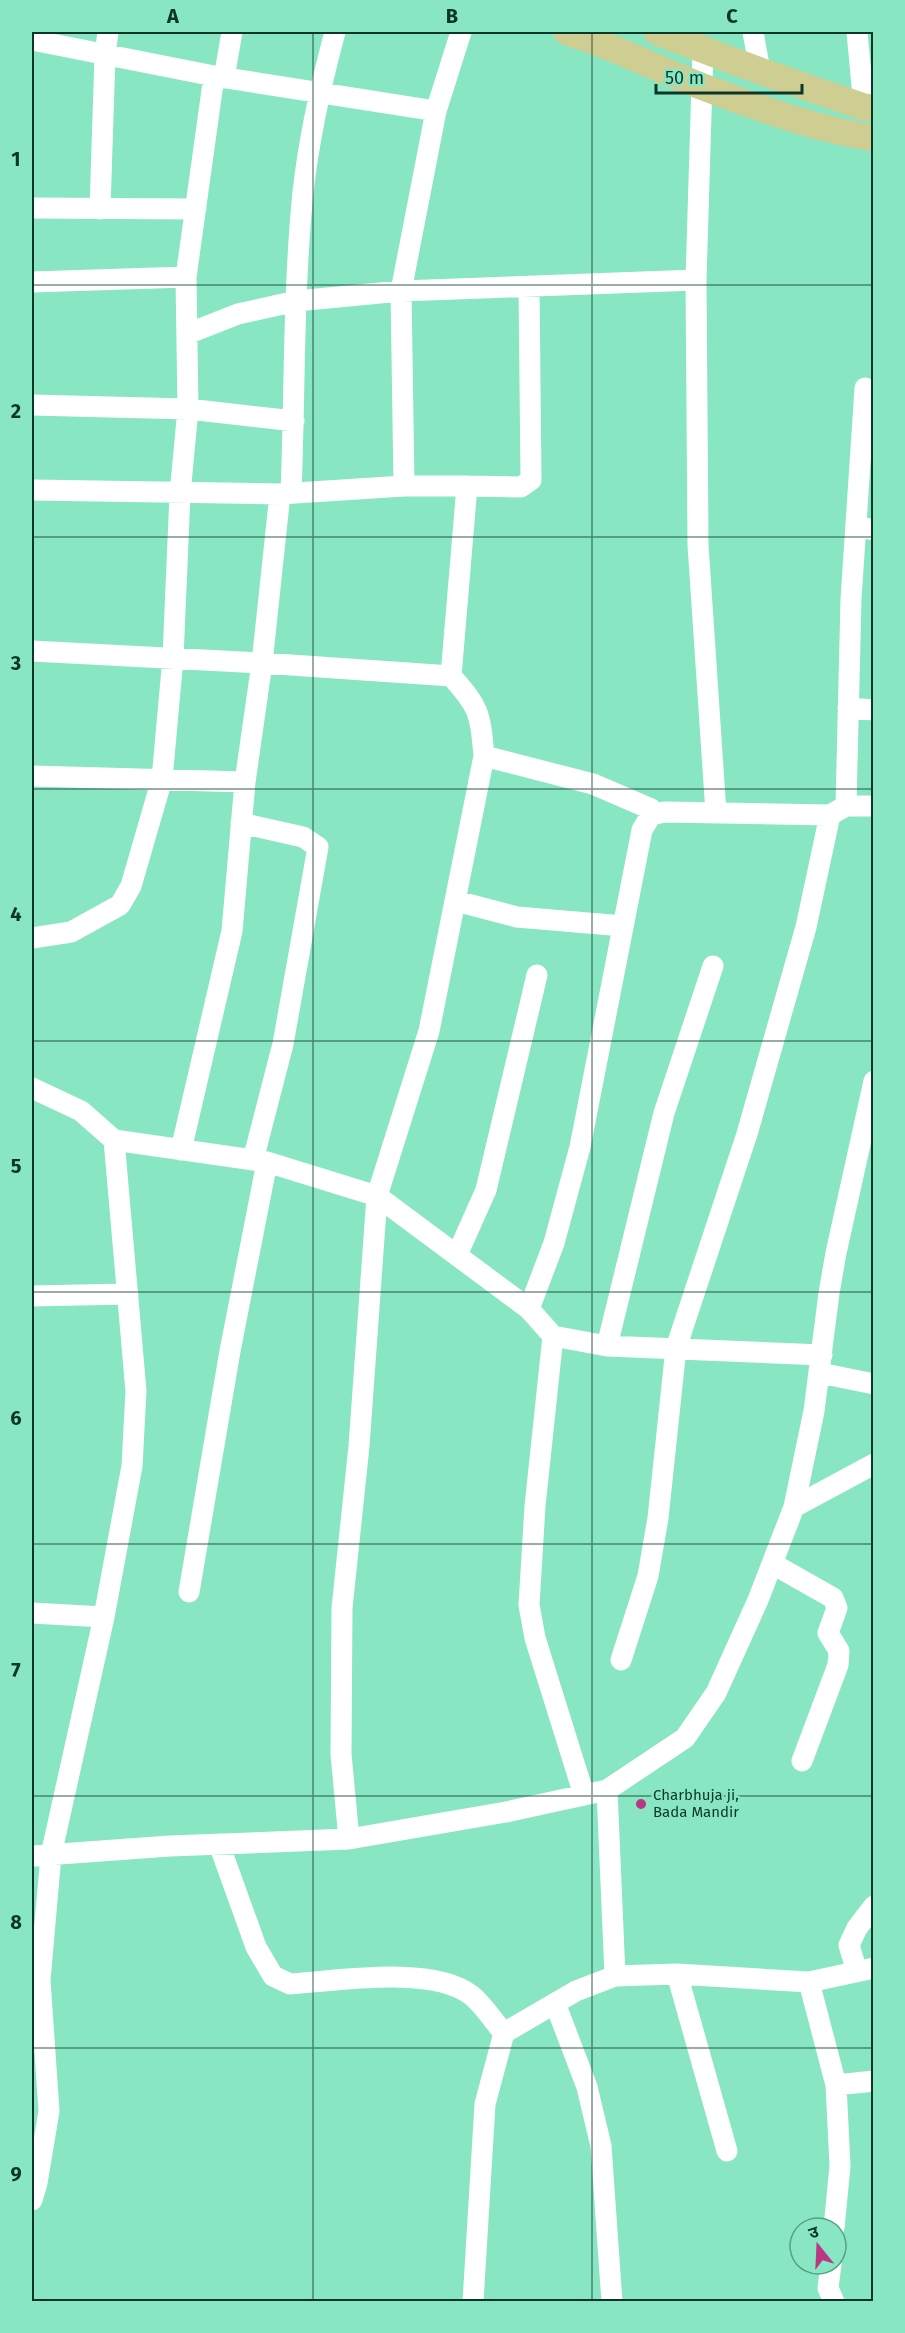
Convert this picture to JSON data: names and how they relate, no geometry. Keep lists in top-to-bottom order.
{
  "places": ["Charbhuja ji, Bada Mandir"],
  "scale_bar": "50 m",
  "north": "top",
  "grid": {
    "columns": ["A", "B", "C"],
    "rows": [
      "1",
      "2",
      "3",
      "4",
      "5",
      "6",
      "7",
      "8",
      "9"
    ]
  }
}
